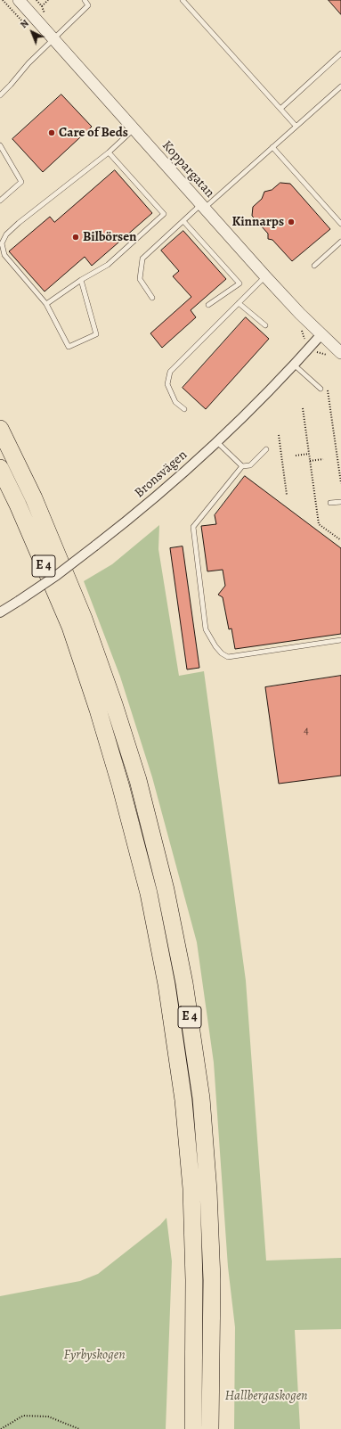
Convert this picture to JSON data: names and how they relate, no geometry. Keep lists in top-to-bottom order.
{
  "streets": {
    "highway": ["E 4"],
    "street": ["Koppargatan", "Bronsvägen"]
  },
  "crossings": [
    ["Koppargatan", "Bronsvägen"]
  ],
  "parks": ["Fyrbyskogen", "Hallbergaskogen"],
  "places": ["Care of Beds", "Kinnarps", "Bilbörsen"],
  "house_numbers": ["4"],
  "north": "top left"
}
